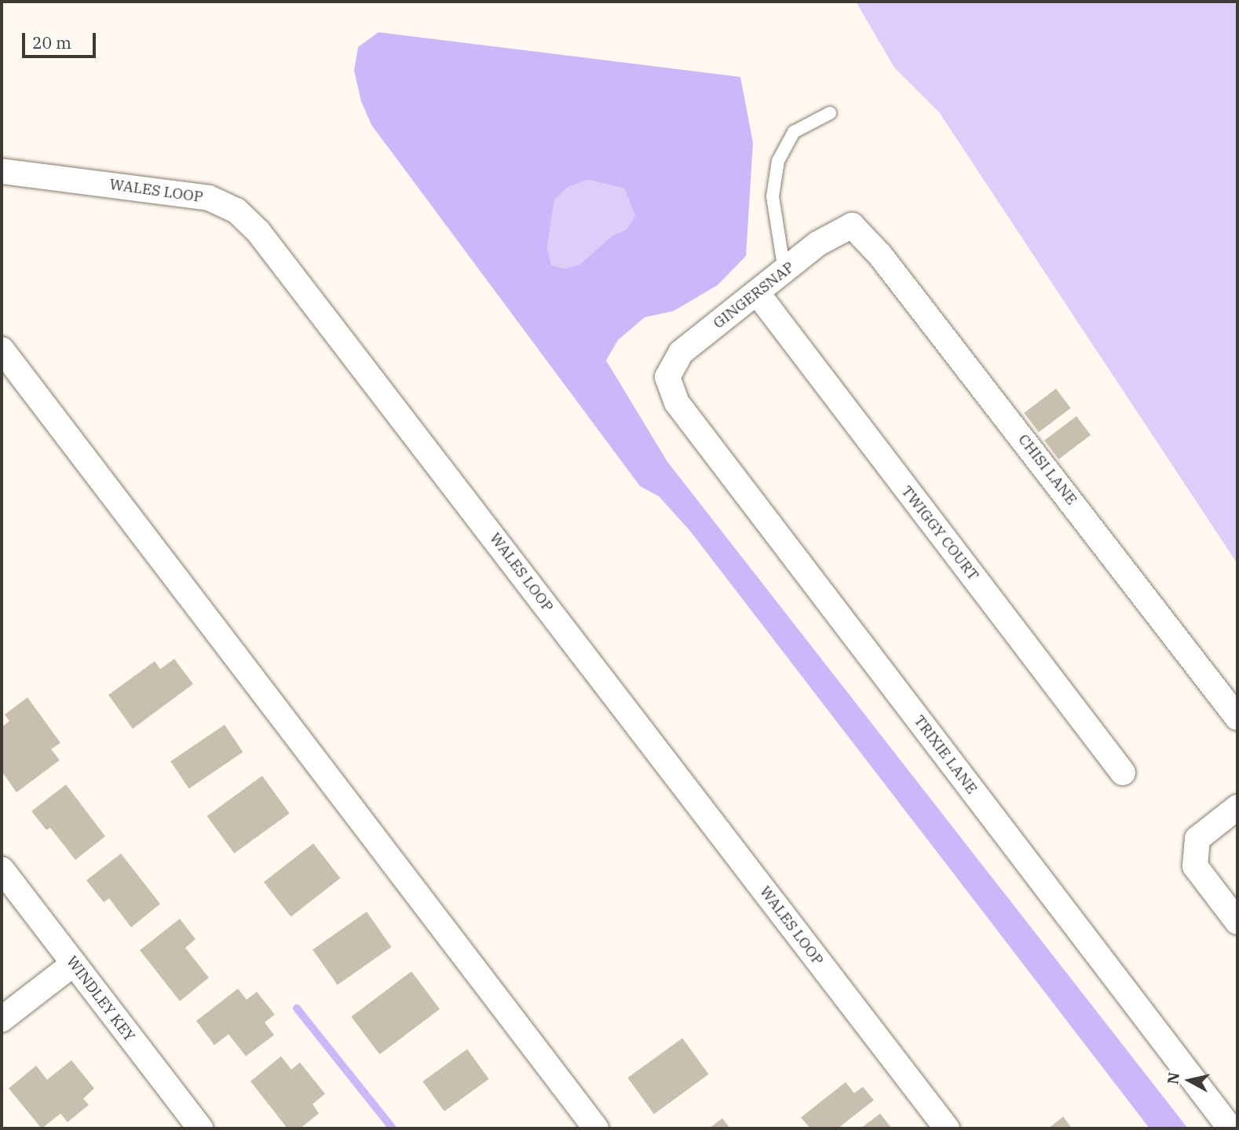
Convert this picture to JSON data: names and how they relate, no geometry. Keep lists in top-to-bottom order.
{
  "streets": {
    "street": [
      "WALES LOOP",
      "GINGERSNAP",
      "CHISI LANE",
      "TWIGGY COURT",
      "TRIXIE LANE",
      "WINDLEY KEY"
    ]
  },
  "crossings": [
    ["GINGERSNAP", "CHISI LANE"],
    ["GINGERSNAP", "TWIGGY COURT"],
    ["GINGERSNAP", "TRIXIE LANE"]
  ],
  "scale_bar": "20 m",
  "north": "left"
}
